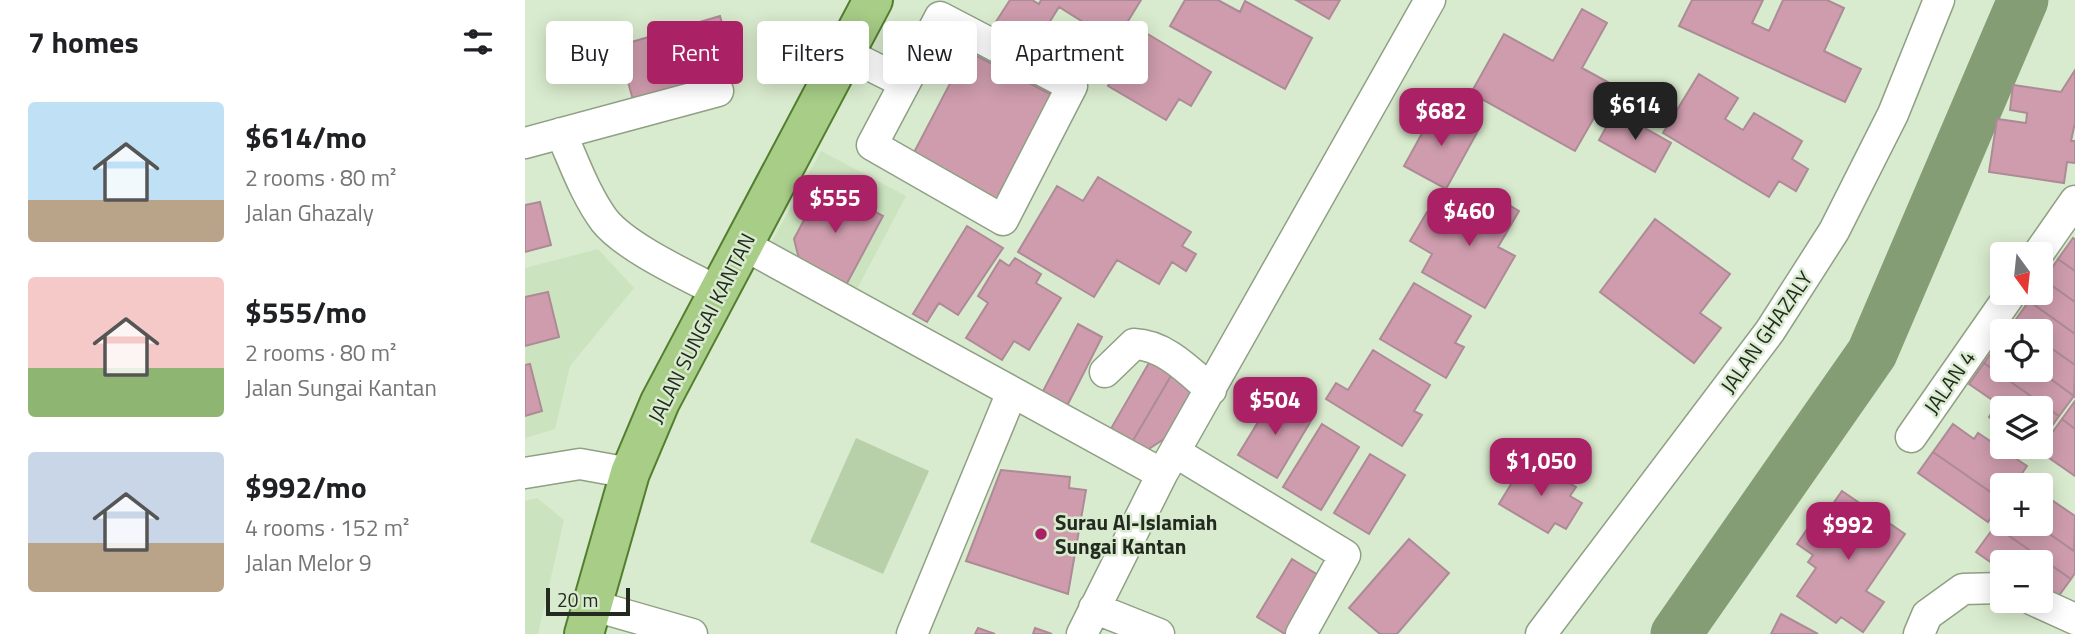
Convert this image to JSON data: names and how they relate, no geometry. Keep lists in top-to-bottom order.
{
  "streets": {
    "main road": ["JALAN SUNGAI KANTAN"],
    "street": ["JALAN GHAZALY", "JALAN 4"]
  },
  "places": ["Surau Al-Islamiah Sungai Kantan"],
  "scale_bar": "20 m",
  "north": "bottom",
  "page": {
    "heading": "7 homes",
    "chip": [
      "Buy",
      "Rent",
      "Filters",
      "New",
      "Apartment"
    ],
    "price": [
      "$614",
      "$682",
      "$555",
      "$460",
      "$504",
      "$1,050",
      "$992"
    ],
    "list": [
      {
        "name": "$614/mo",
        "note": "2 rooms · 80 m² · Jalan Ghazaly"
      },
      {
        "name": "$555/mo",
        "note": "2 rooms · 80 m² · Jalan Sungai Kantan"
      },
      {
        "name": "$992/mo",
        "note": "4 rooms · 152 m² · Jalan Melor 9"
      }
    ],
    "map_buttons": ["+", "−"],
    "scale": "20 m"
  }
}
